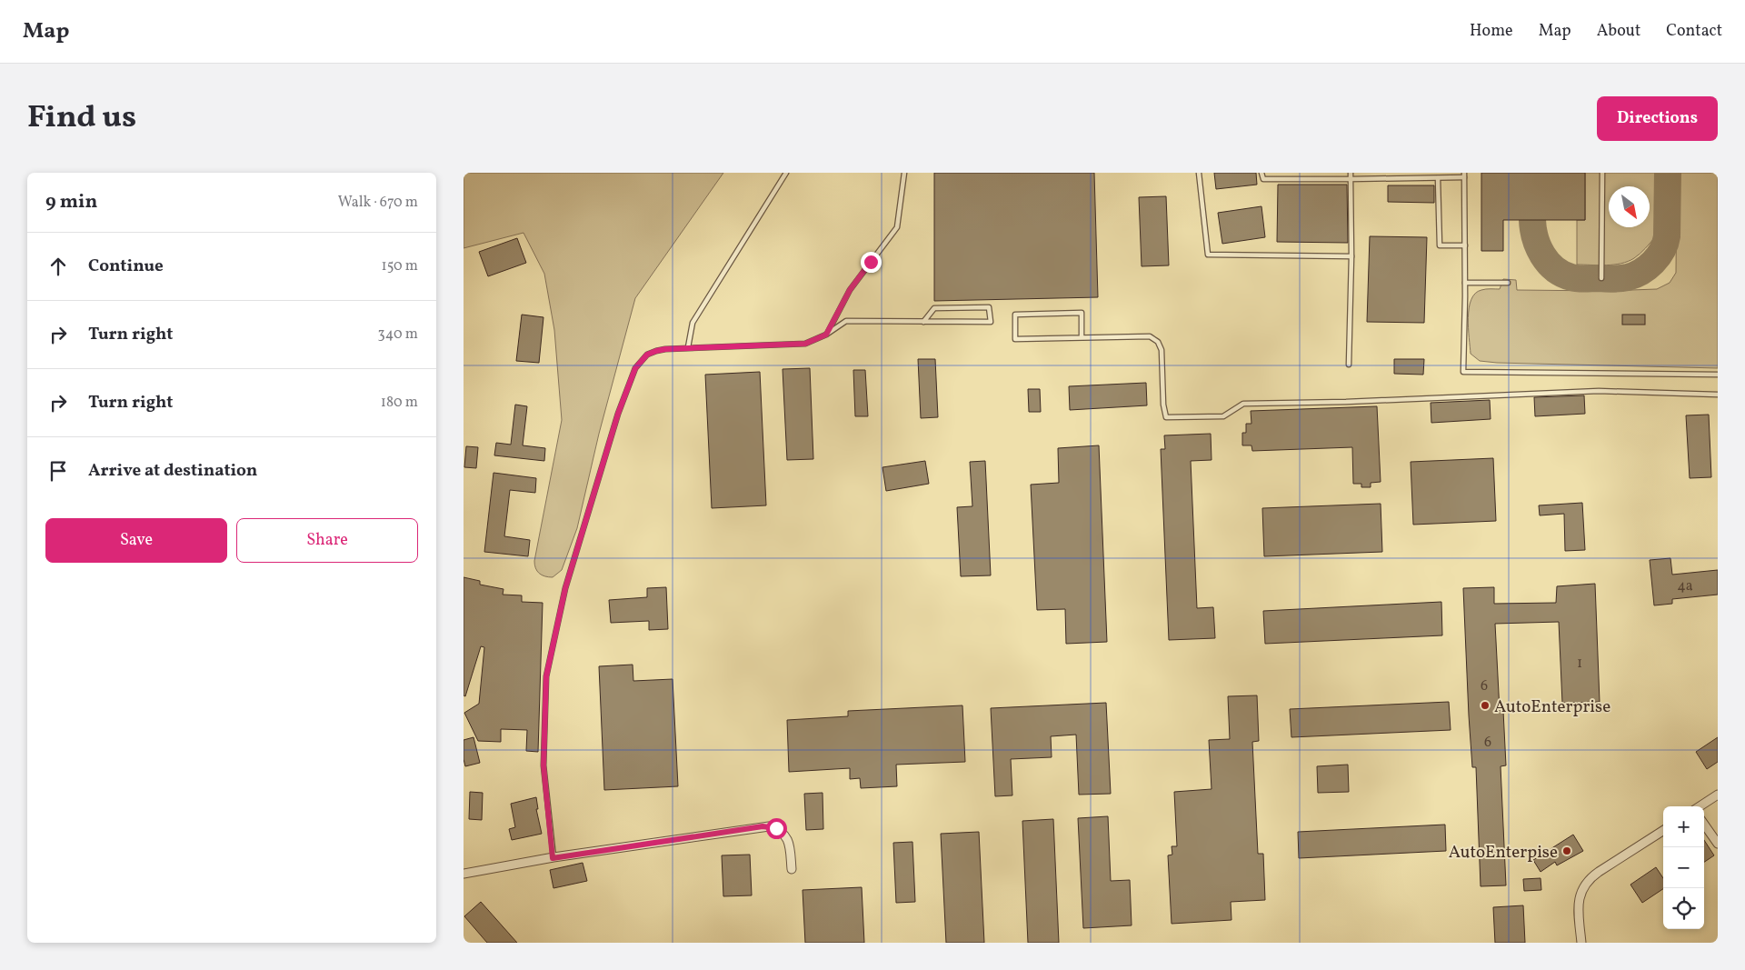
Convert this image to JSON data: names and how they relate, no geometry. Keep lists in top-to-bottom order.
{
  "places": ["AutoEnterprise", "AutoEnterpise"],
  "house_numbers": [
    "4а",
    "1",
    "6",
    "6"
  ],
  "north": "bottom right",
  "page": {
    "header": "Map",
    "nav": [
      "Home",
      "Map",
      "About",
      "Contact"
    ],
    "title": "Find us",
    "buttons": [
      "Directions",
      ["Save", "Share"]
    ],
    "heading": ["9 min", "Walk · 670 m"],
    "list": [
      ["Continue", "150 m"],
      ["Turn right", "340 m"],
      ["Turn right", "180 m"],
      "Arrive at destination"
    ],
    "map_buttons": ["+", "−"]
  }
}
